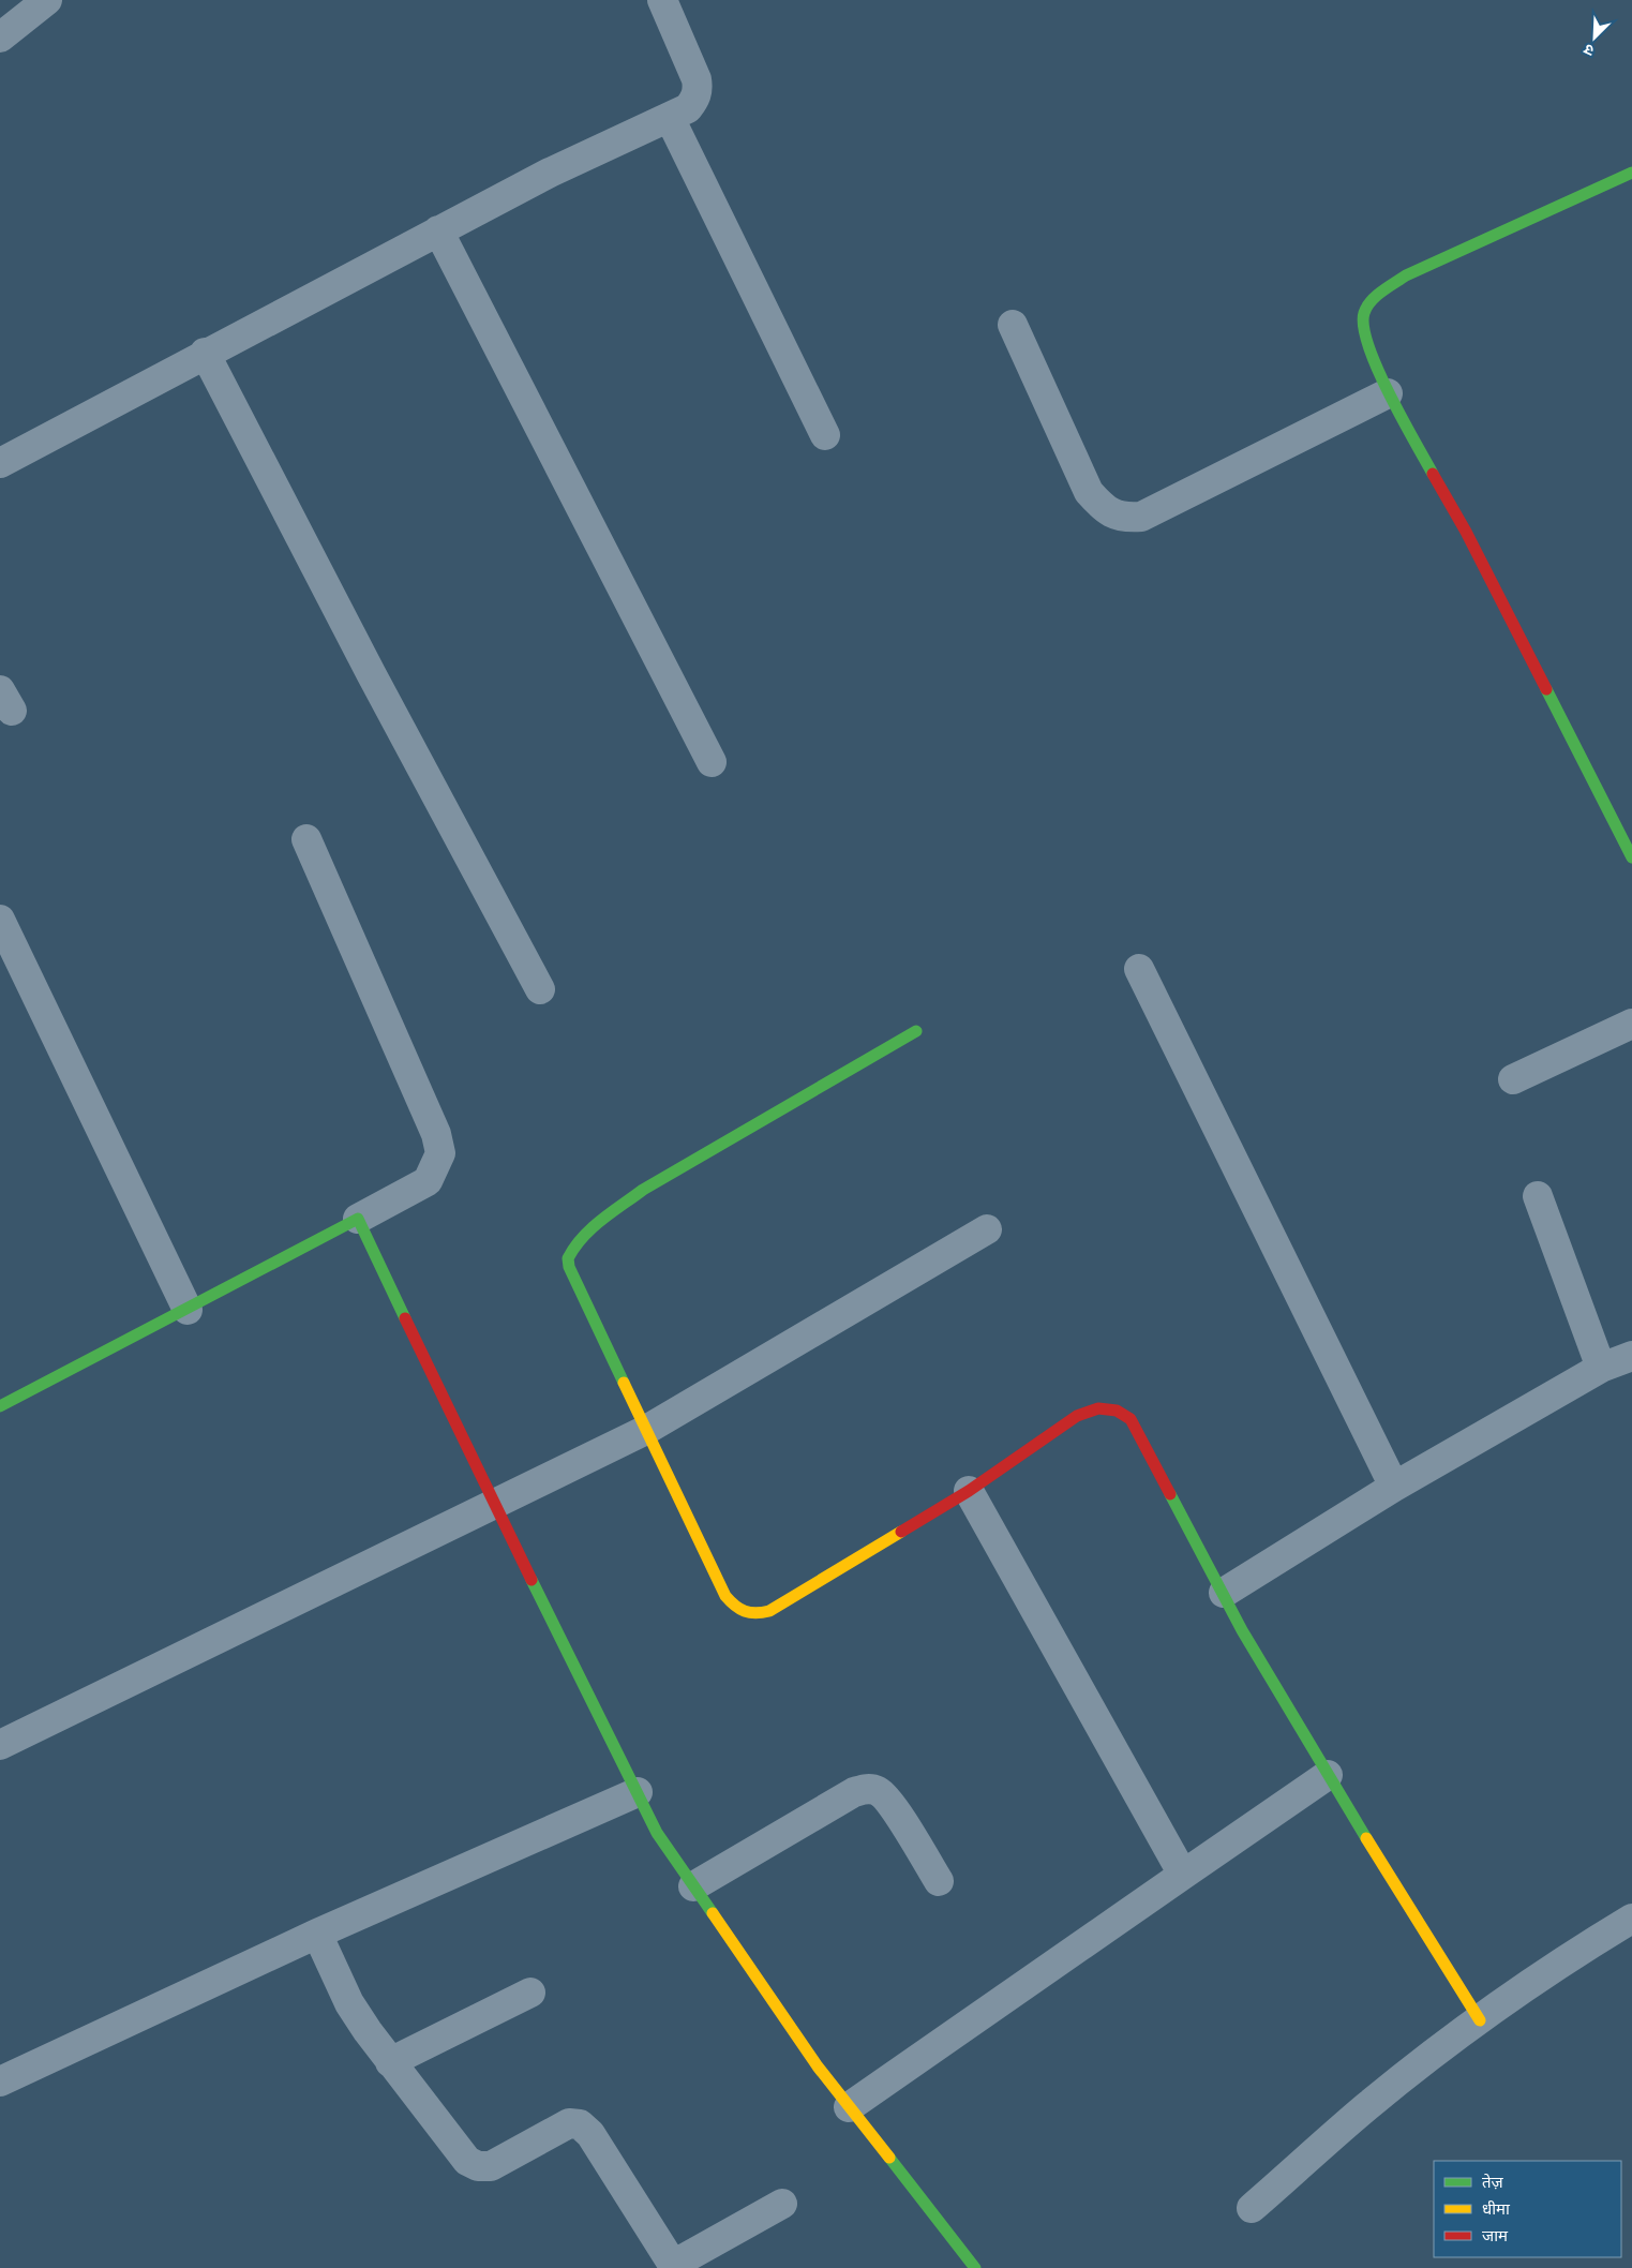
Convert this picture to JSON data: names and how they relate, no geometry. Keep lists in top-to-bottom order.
{
  "legend": ["तेज़", "धीमा", "जाम"],
  "north": "bottom left"
}
